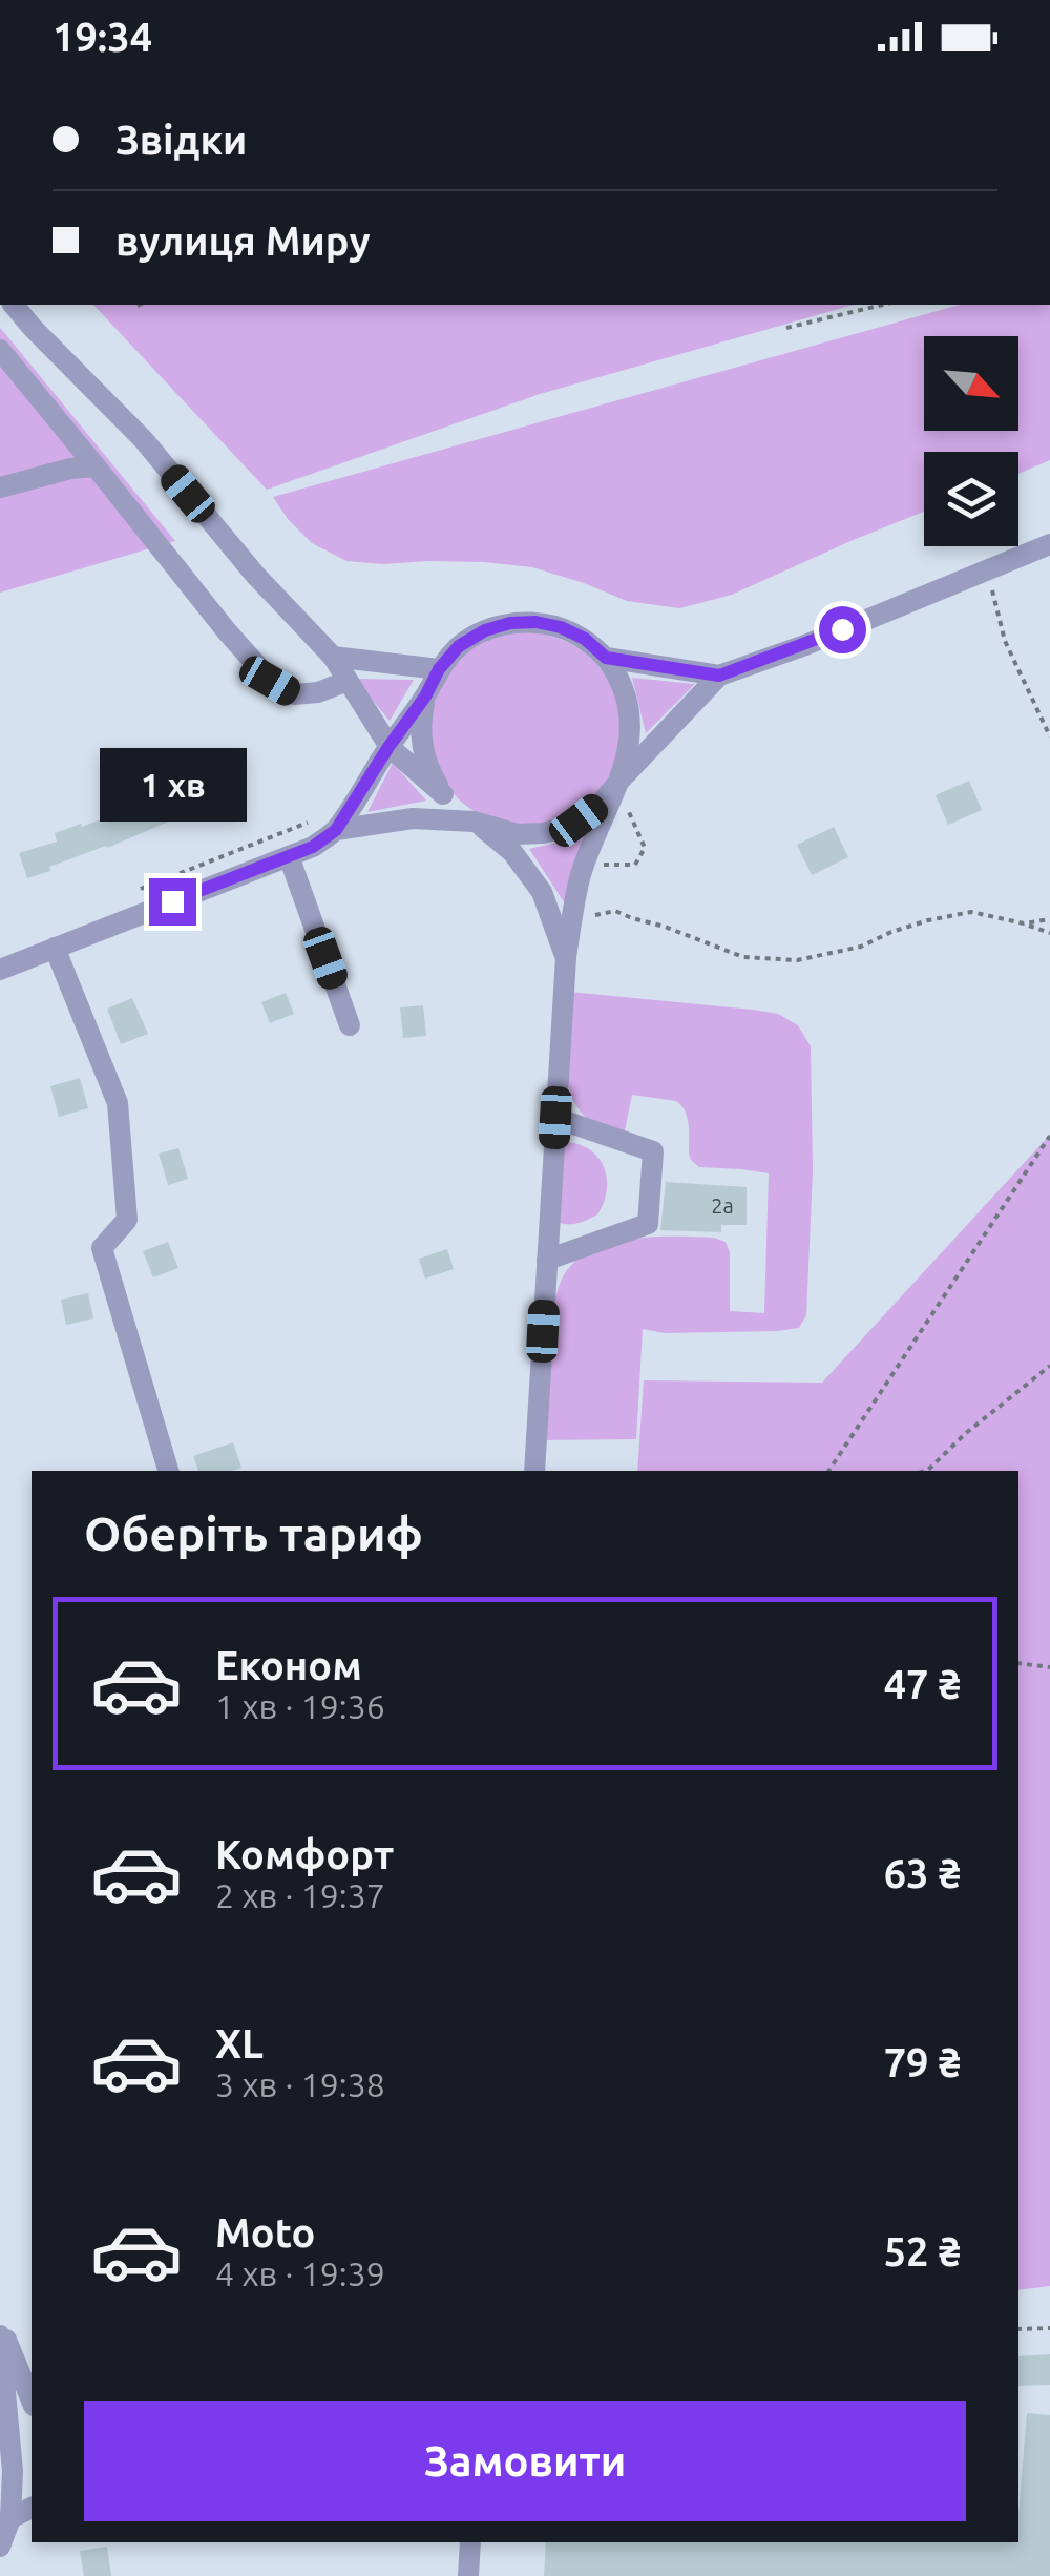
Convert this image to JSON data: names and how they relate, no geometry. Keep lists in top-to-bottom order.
{
  "house_numbers": ["2а"],
  "north": "bottom right",
  "page": {
    "status": "19:34",
    "banner": ["Звідки", "вулиця Миру"],
    "bubble": "1 хв",
    "heading": "Оберіть тариф",
    "list": [
      {
        "name": "Економ",
        "note": "1 хв · 19:36",
        "value": "47 ₴"
      },
      {
        "name": "Комфорт",
        "note": "2 хв · 19:37",
        "value": "63 ₴"
      },
      {
        "name": "XL",
        "note": "3 хв · 19:38",
        "value": "79 ₴"
      },
      {
        "name": "Moto",
        "note": "4 хв · 19:39",
        "value": "52 ₴"
      }
    ],
    "buttons": "Замовити"
  }
}
